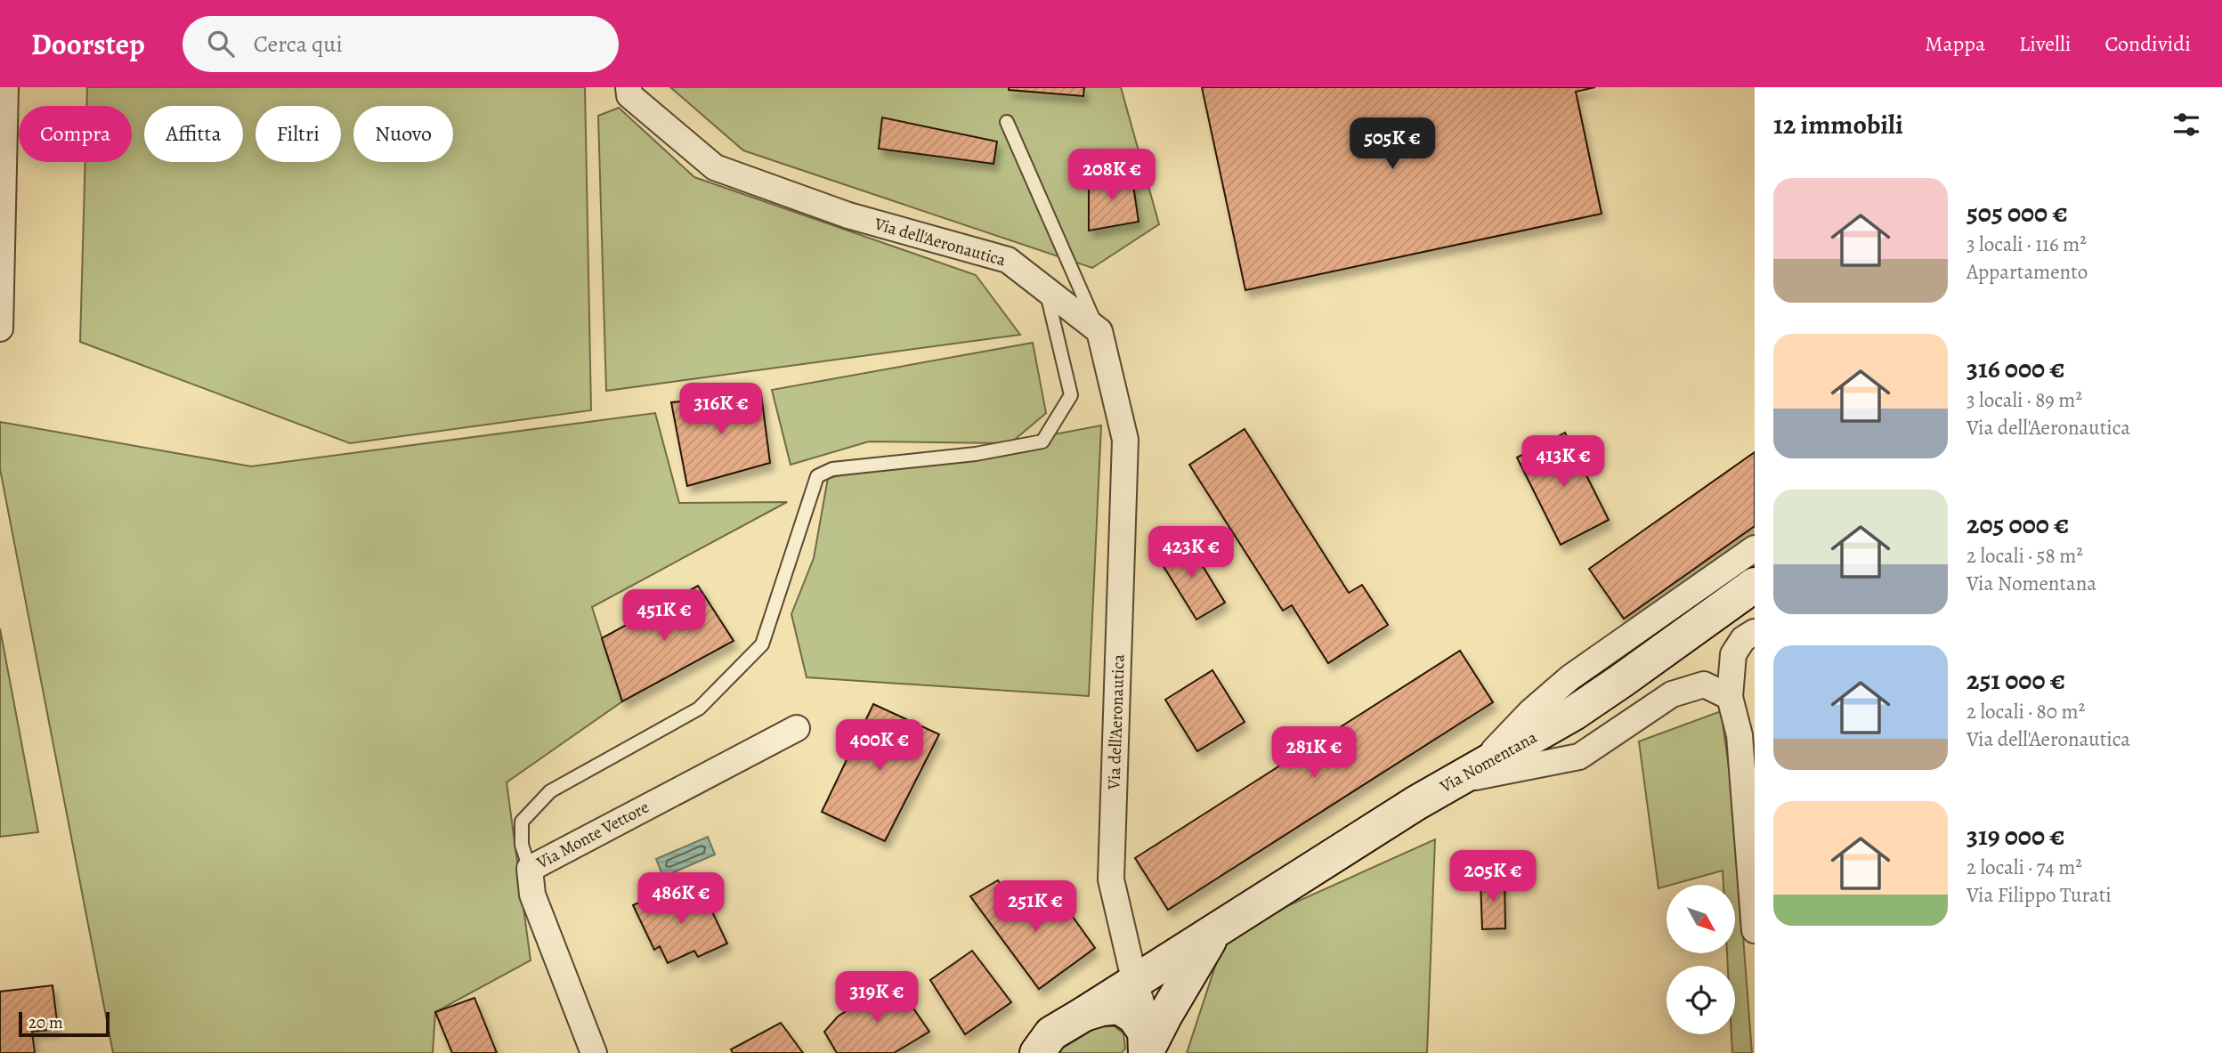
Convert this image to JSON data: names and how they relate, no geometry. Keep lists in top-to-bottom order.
{
  "streets": {
    "main road": ["Via Nomentana"],
    "street": ["Via dell'Aeronautica", "Via Monte Vettore"]
  },
  "crossings": [
    ["Via dell'Aeronautica", "Via Nomentana"]
  ],
  "scale_bar": "20 m",
  "north": "bottom right",
  "page": {
    "header": "Doorstep",
    "search": "Cerca qui",
    "nav": ["Mappa", "Livelli", "Condividi"],
    "heading": "12 immobili",
    "chip": [
      "Compra",
      "Affitta",
      "Filtri",
      "Nuovo"
    ],
    "price": [
      "505K €",
      "208K €",
      "316K €",
      "413K €",
      "423K €",
      "451K €",
      "400K €",
      "281K €",
      "205K €",
      "486K €",
      "251K €",
      "319K €"
    ],
    "list": [
      {
        "name": "505 000 €",
        "note": "3 locali · 116 m² · Appartamento"
      },
      {
        "name": "316 000 €",
        "note": "3 locali · 89 m² · Via dell'Aeronautica"
      },
      {
        "name": "205 000 €",
        "note": "2 locali · 58 m² · Via Nomentana"
      },
      {
        "name": "251 000 €",
        "note": "2 locali · 80 m² · Via dell'Aeronautica"
      },
      {
        "name": "319 000 €",
        "note": "2 locali · 74 m² · Via Filippo Turati"
      }
    ],
    "scale": "20 m"
  }
}
